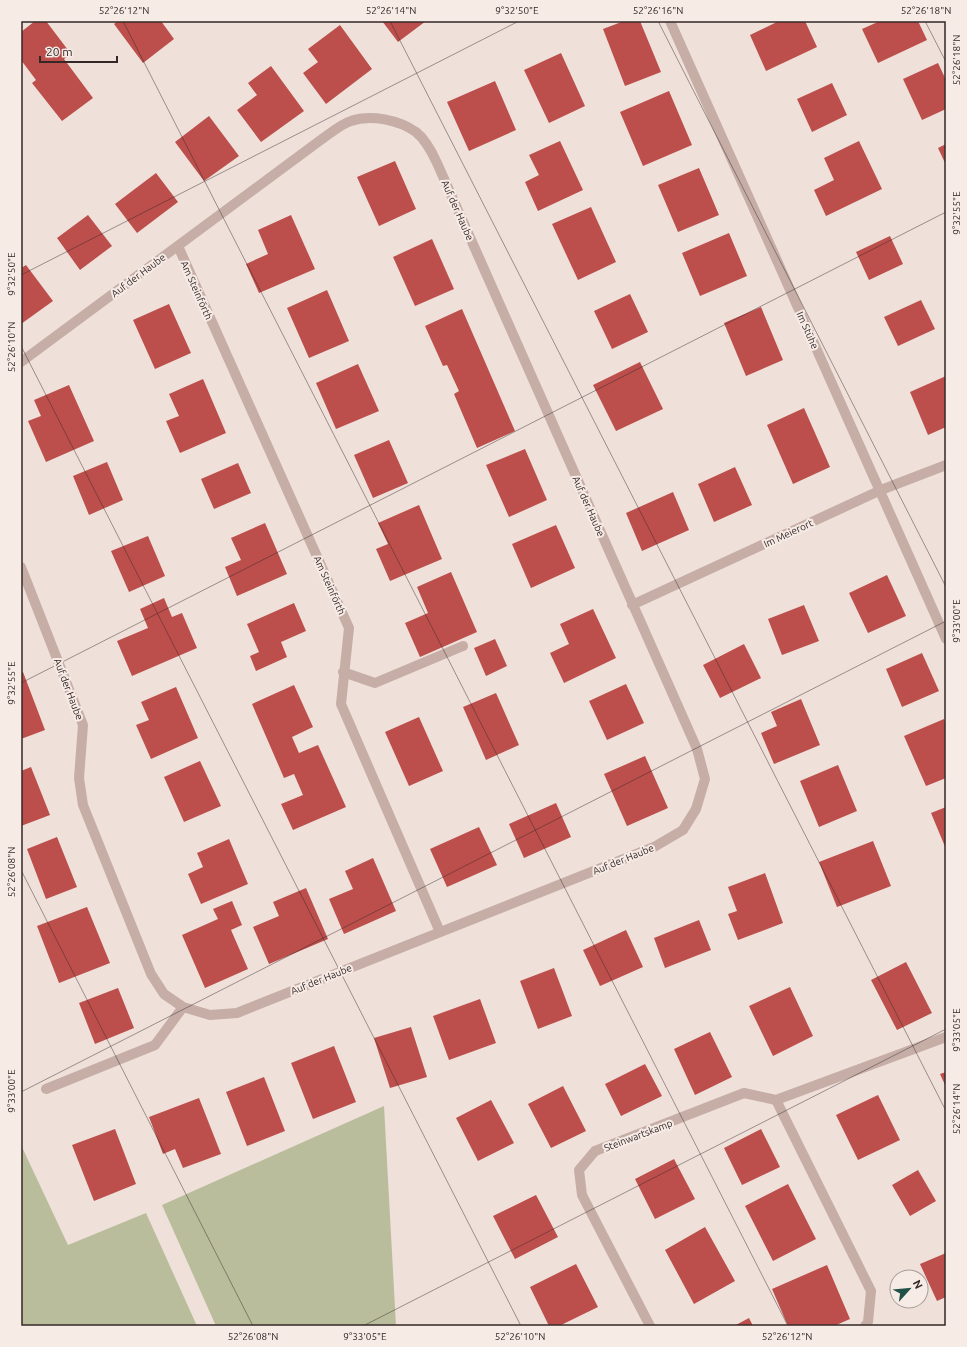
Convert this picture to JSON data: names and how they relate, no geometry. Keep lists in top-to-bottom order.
{
  "streets": {
    "street": [
      "Auf der Haube",
      "Am Steinförth",
      "Im Stühe",
      "Im Meierort",
      "Steinwartskamp"
    ]
  },
  "crossings": [
    ["Auf der Haube", "Am Steinförth"],
    ["Auf der Haube", "Im Meierort"],
    ["Im Stühe", "Im Meierort"]
  ],
  "scale_bar": "20 m",
  "north": "top right",
  "coordinates": [
    "52°26'12\"N",
    "52°26'14\"N",
    "9°32'50\"E",
    "52°26'16\"N",
    "52°26'18\"N",
    "9°32'55\"E",
    "52°26'10\"N",
    "9°33'00\"E",
    "52°26'08\"N",
    "9°33'05\"E"
  ]
}
